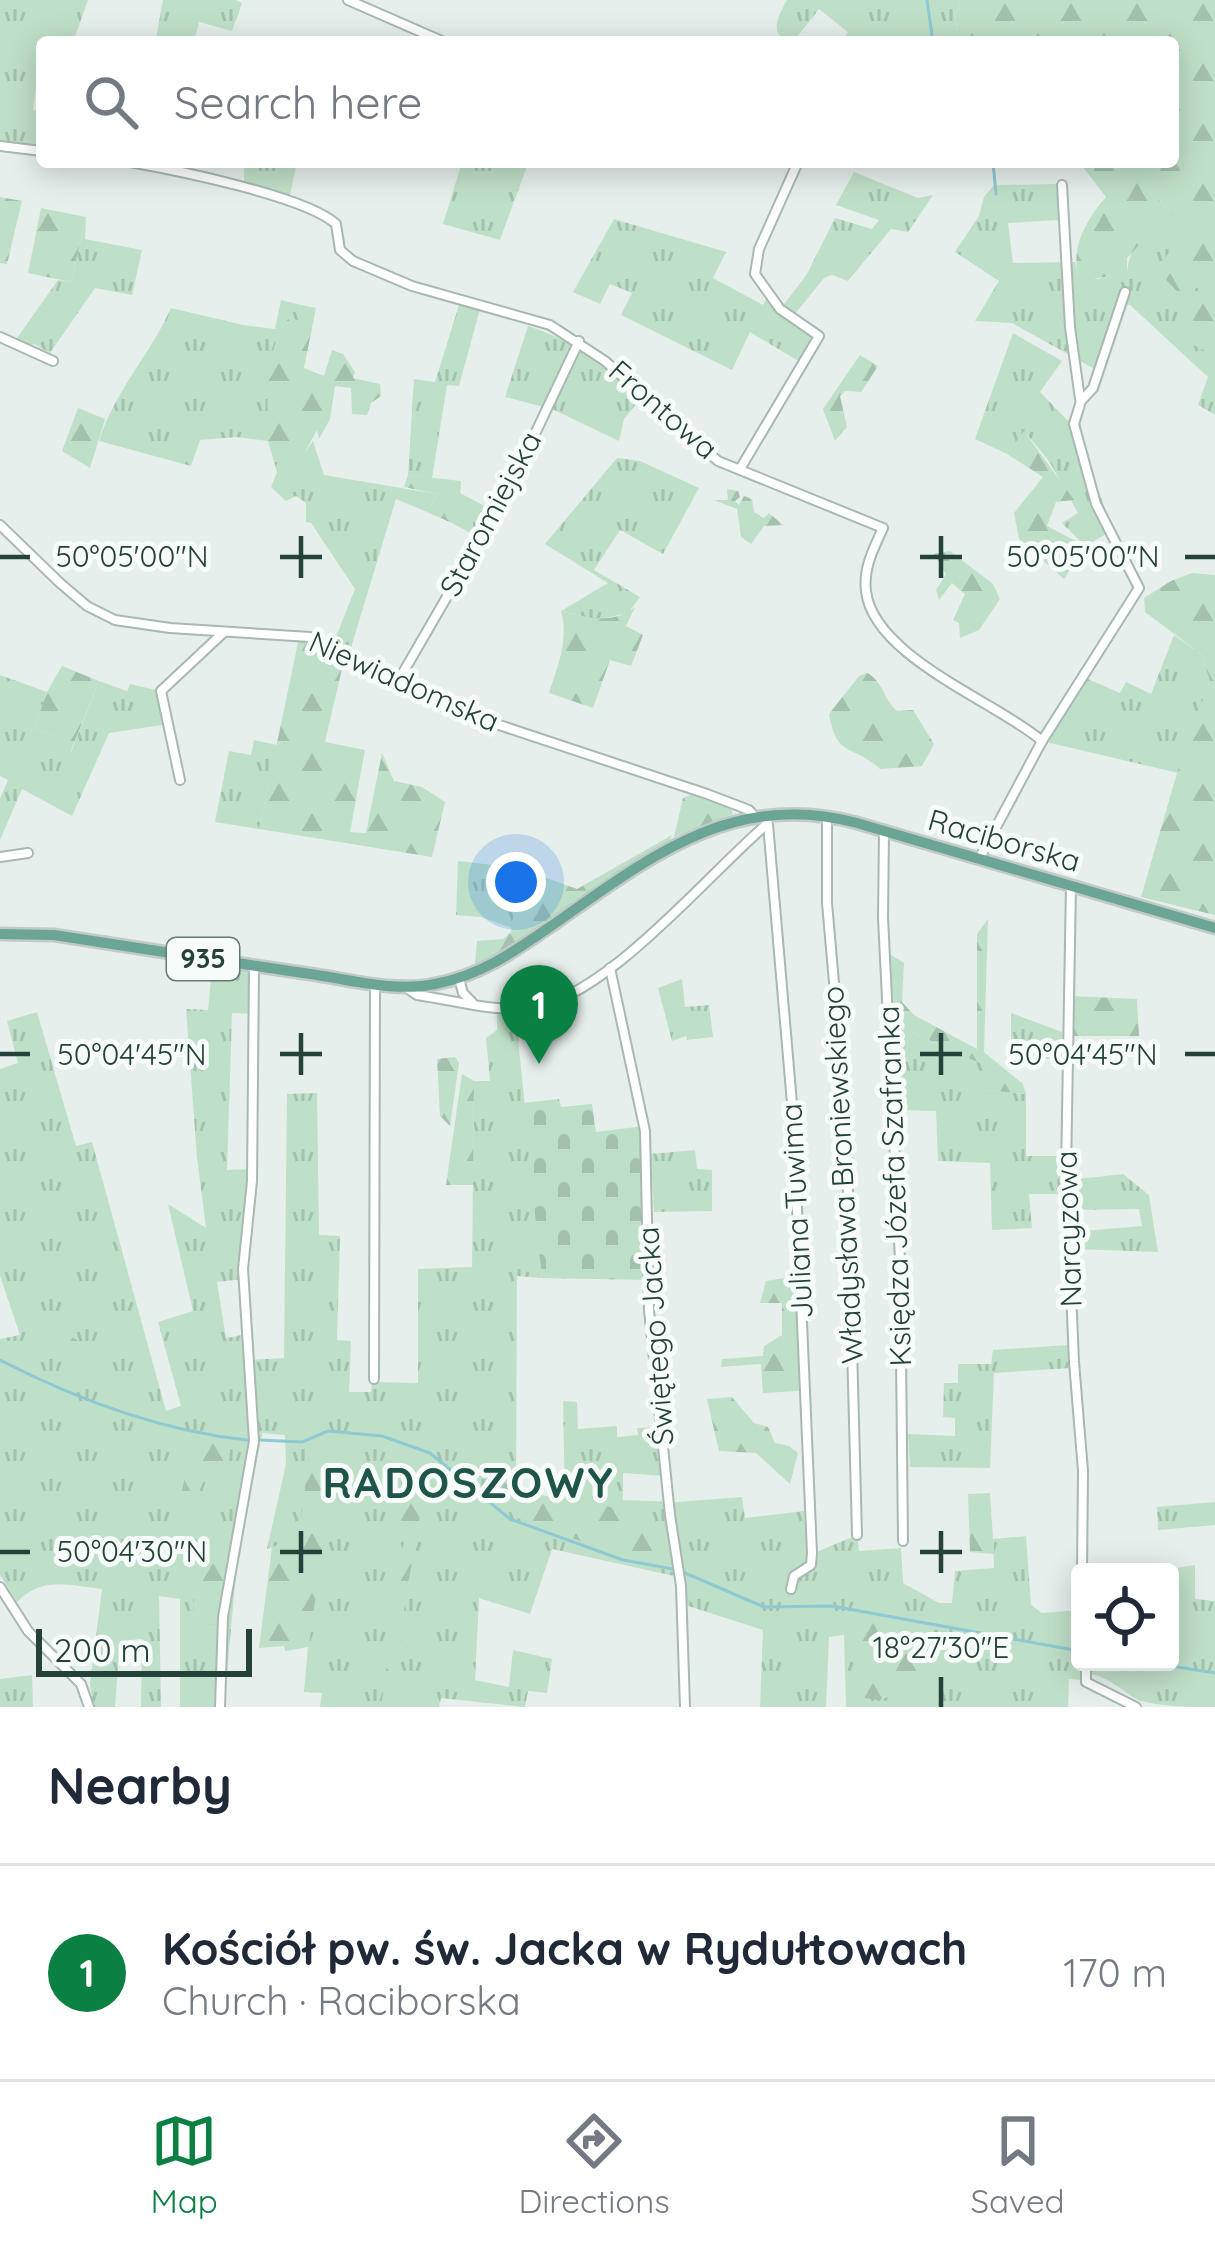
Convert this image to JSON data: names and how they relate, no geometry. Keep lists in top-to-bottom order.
{
  "streets": {
    "main road": ["Raciborska", "935"],
    "street": [
      "Frontowa",
      "Staromiejska",
      "Niewiadomska",
      "Władysława Broniewskiego",
      "Księdza Józefa Szafranka",
      "Juliana Tuwima",
      "Narcyzowa",
      "Świętego Jacka"
    ]
  },
  "crossings": [
    ["Frontowa", "Staromiejska"],
    ["Staromiejska", "Niewiadomska"],
    ["Niewiadomska", "Raciborska"],
    ["Raciborska", "Władysława Broniewskiego"],
    ["Raciborska", "Księdza Józefa Szafranka"],
    ["Raciborska", "Juliana Tuwima"],
    ["Raciborska", "Narcyzowa"],
    ["Raciborska", "Świętego Jacka"]
  ],
  "districts": ["RADOSZOWY"],
  "scale_bar": "200 m",
  "page": {
    "search": "Search here",
    "pins": "1",
    "scale": "200 m",
    "heading": "Nearby",
    "list": [
      {
        "mark": "1",
        "name": "Kościół pw. św. Jacka w Rydułtowach",
        "note": "Church · Raciborska",
        "value": "170 m"
      }
    ],
    "nav": ["Map", "Directions", "Saved"]
  },
  "coordinates": [
    "50°05'00\"N",
    "50°04'45\"N",
    "50°04'30\"N",
    "18°27'30\"E"
  ]
}
